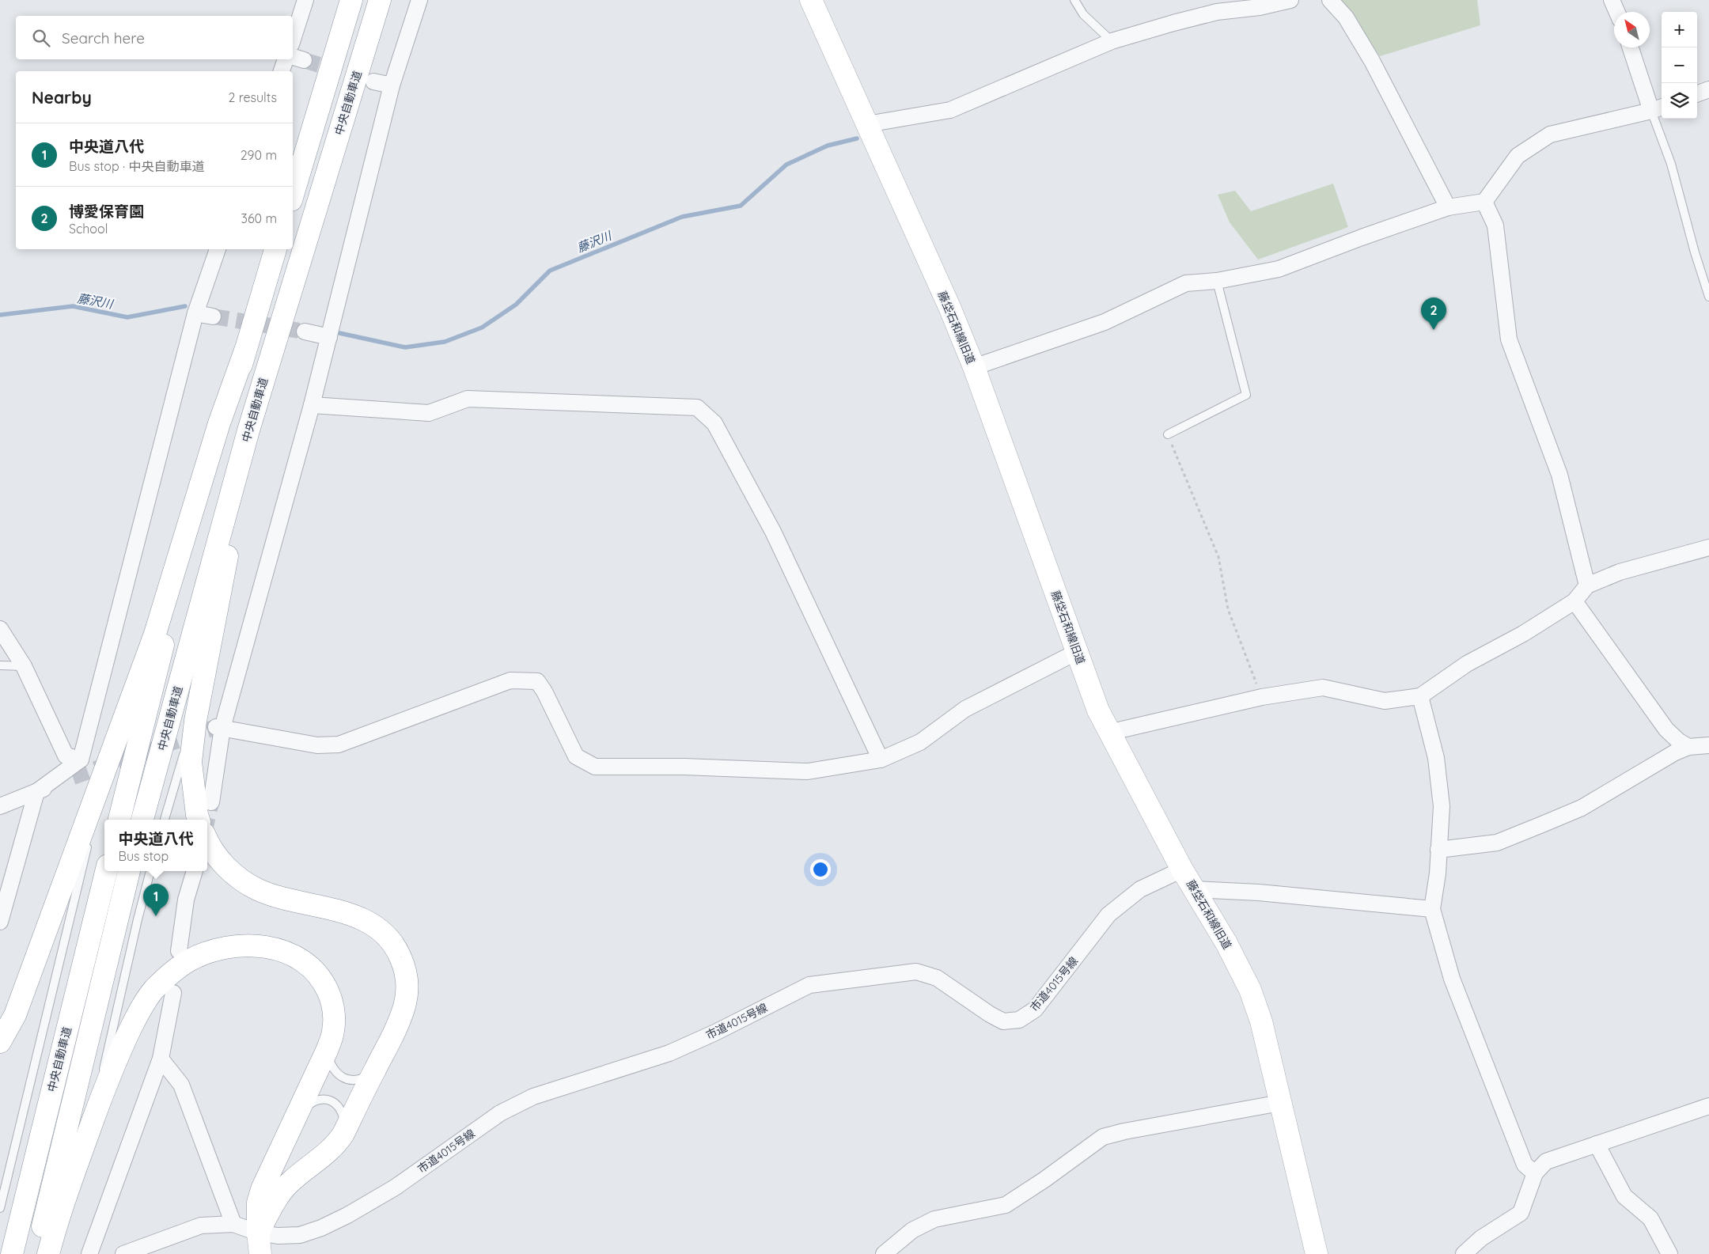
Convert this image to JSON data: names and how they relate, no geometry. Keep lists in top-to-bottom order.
{
  "streets": {
    "main road": ["中央自動車道", "藤垈石和線旧道"],
    "street": ["市道4015号線"]
  },
  "crossings": [
    ["藤垈石和線旧道", "市道4015号線"]
  ],
  "water": ["藤沢川"],
  "north": "top left",
  "page": {
    "map_buttons": ["+", "−"],
    "search": "Search here",
    "heading": ["Nearby", "2 results"],
    "list": [
      {
        "mark": "1",
        "name": "中央道八代",
        "note": "Bus stop · 中央自動車道",
        "value": "290 m"
      },
      {
        "mark": "2",
        "name": "博愛保育園",
        "note": "School",
        "value": "360 m"
      }
    ],
    "pins": ["2", "1"],
    "popup": ["中央道八代", "Bus stop"]
  }
}
